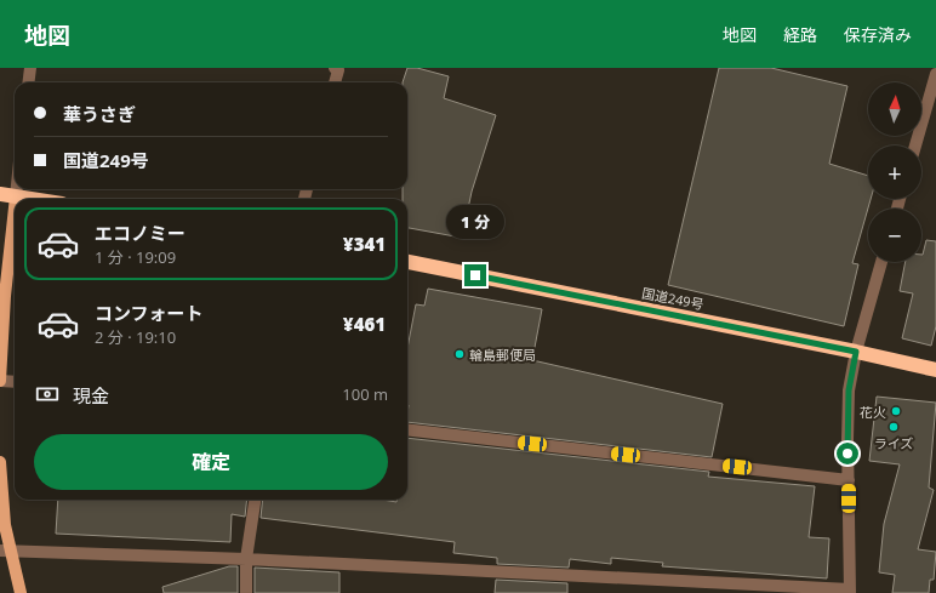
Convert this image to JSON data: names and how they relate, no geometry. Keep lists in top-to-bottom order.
{
  "streets": {
    "highway": ["国道249号"]
  },
  "places": ["輪島郵便局", "花火", "ライズ"],
  "north": "top",
  "page": {
    "header": "地図",
    "nav": ["地図", "経路", "保存済み"],
    "map_buttons": ["+", "−"],
    "banner": ["華うさぎ", "国道249号"],
    "bubble": "1 分",
    "list": [
      {
        "name": "エコノミー",
        "note": "1 分 · 19:09",
        "value": "¥341"
      },
      {
        "name": "コンフォート",
        "note": "2 分 · 19:10",
        "value": "¥461"
      }
    ],
    "pay": ["現金", "100 m"],
    "buttons": "確定"
  }
}
